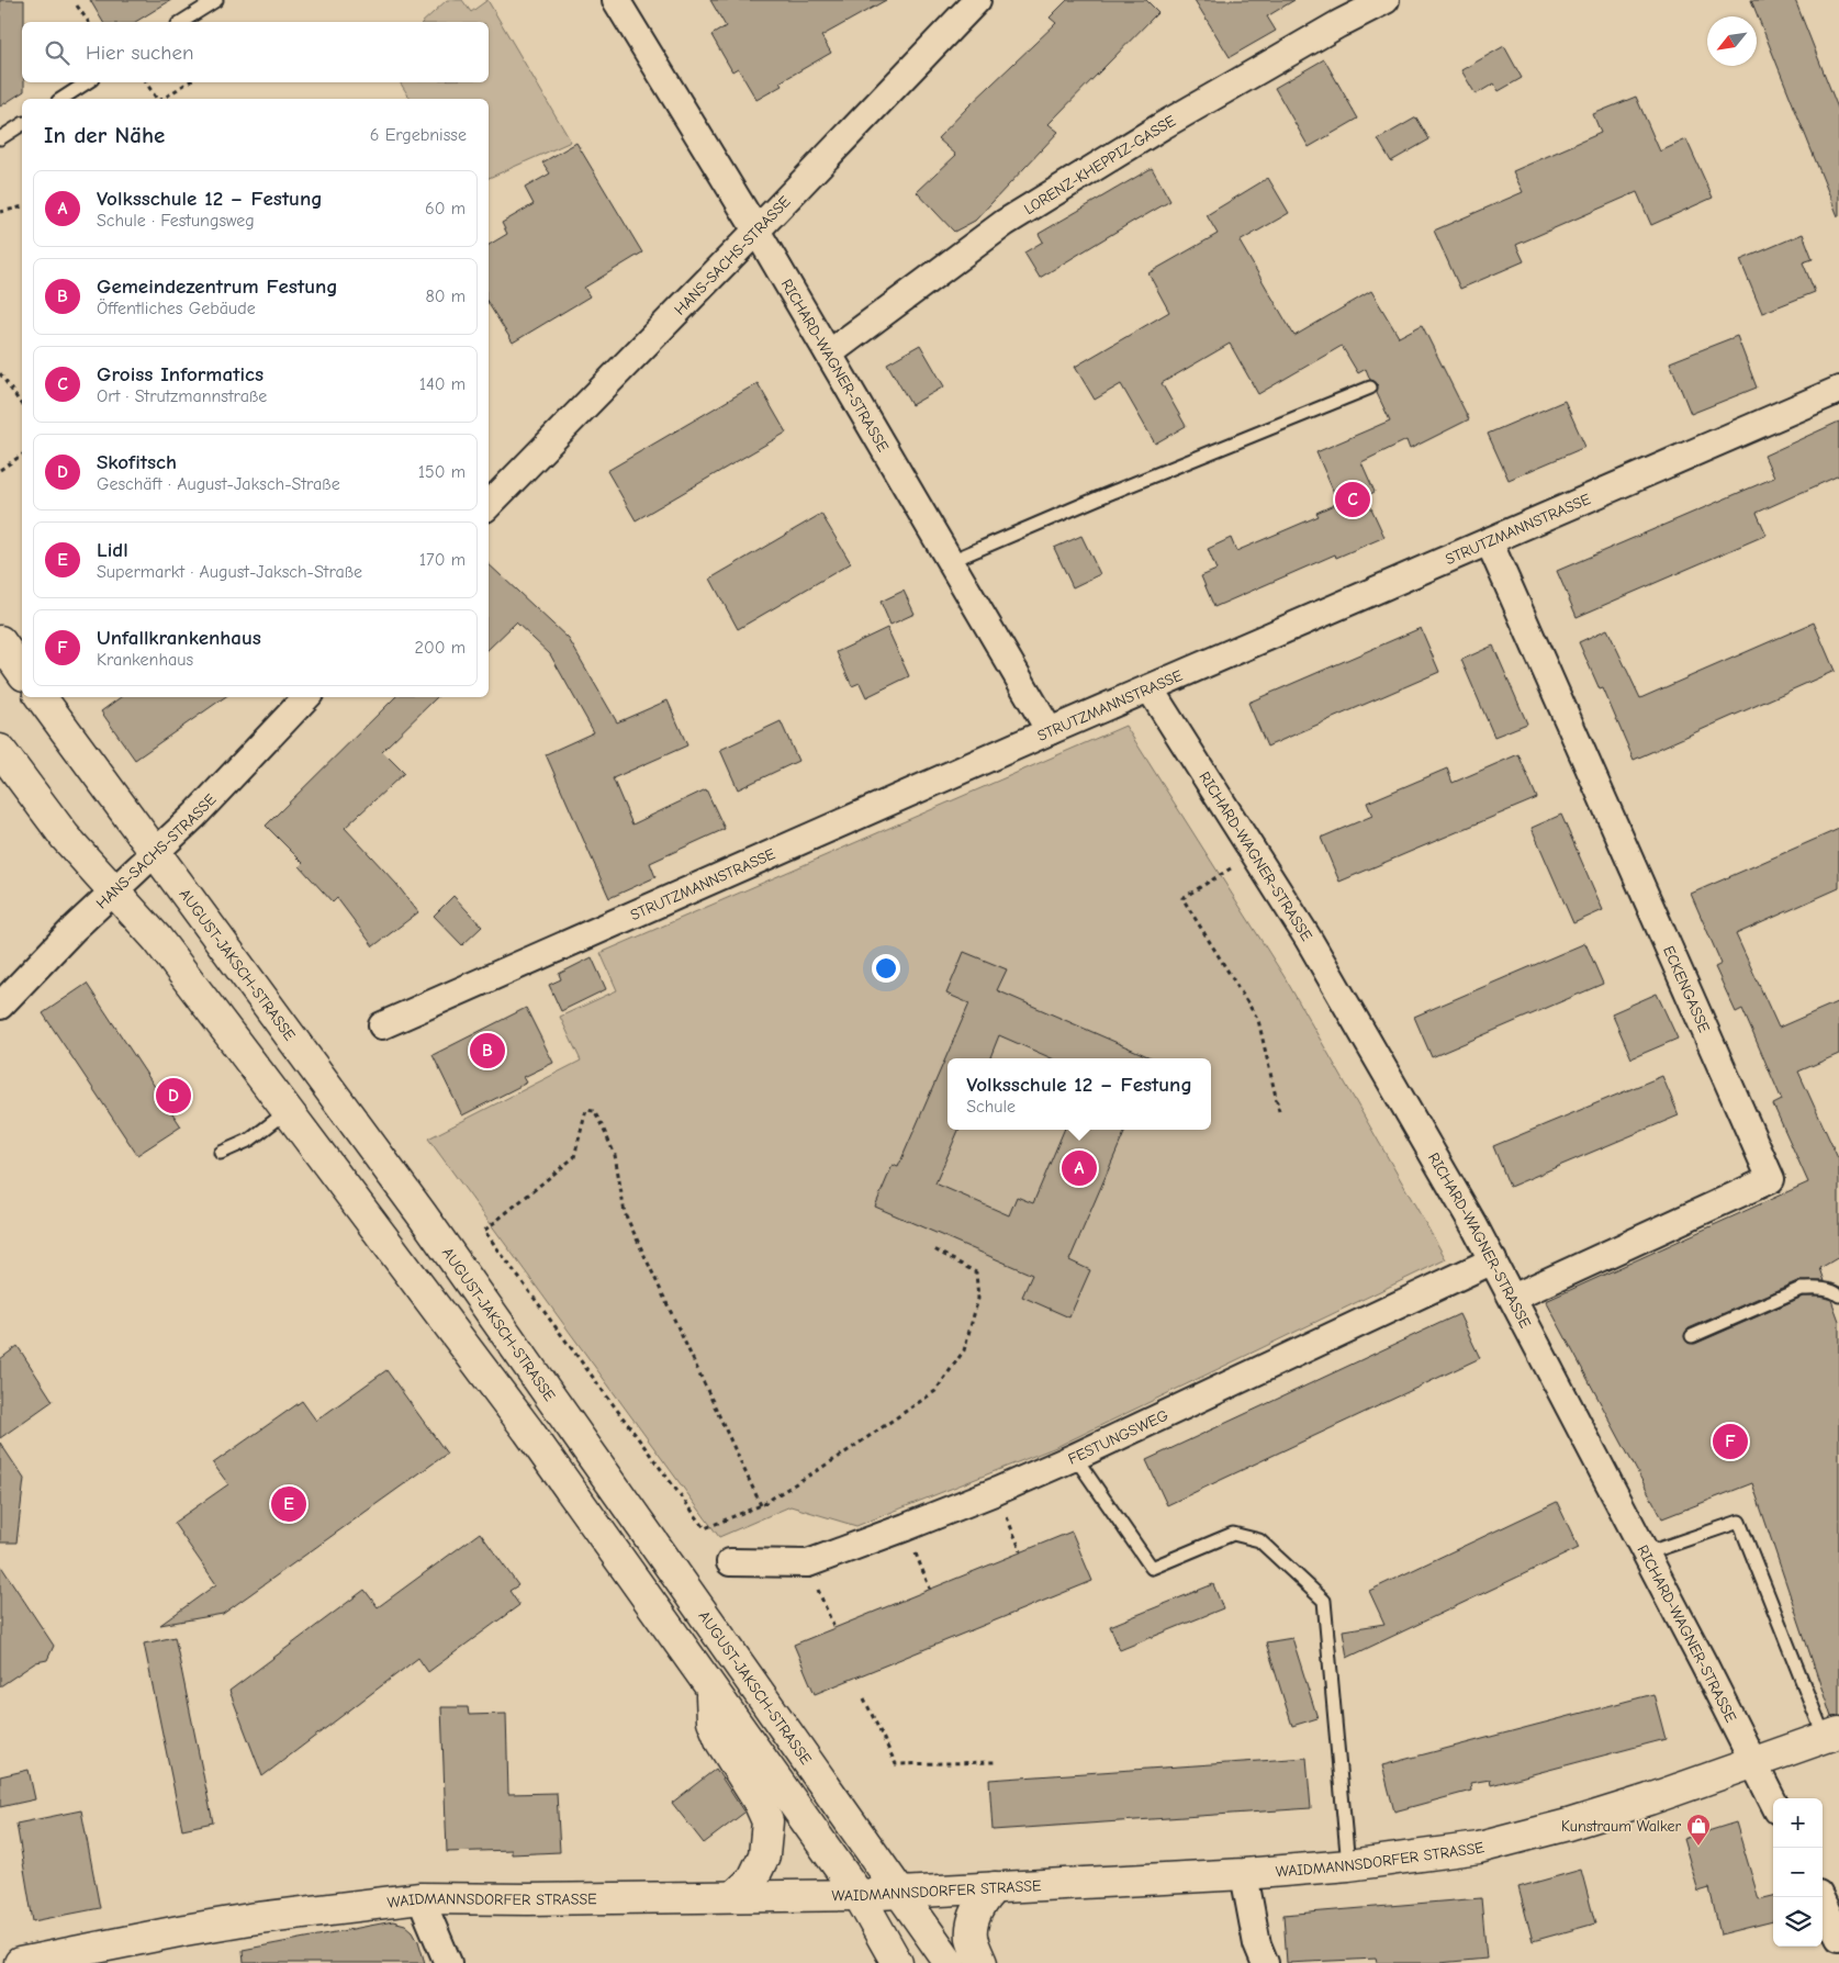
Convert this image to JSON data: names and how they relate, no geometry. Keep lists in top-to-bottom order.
{
  "streets": {
    "main road": ["AUGUST-JAKSCH-STRASSE", "WAIDMANNSDORFER STRASSE"],
    "street": [
      "LORENZ-KHEPPIZ-GASSE",
      "HANS-SACHS-STRASSE",
      "RICHARD-WAGNER-STRASSE",
      "STRUTZMANNSTRASSE",
      "ECKENGASSE",
      "FESTUNGSWEG"
    ]
  },
  "crossings": [
    ["LORENZ-KHEPPIZ-GASSE", "RICHARD-WAGNER-STRASSE"],
    ["HANS-SACHS-STRASSE", "RICHARD-WAGNER-STRASSE"],
    ["HANS-SACHS-STRASSE", "AUGUST-JAKSCH-STRASSE"],
    ["RICHARD-WAGNER-STRASSE", "STRUTZMANNSTRASSE"],
    ["RICHARD-WAGNER-STRASSE", "ECKENGASSE"],
    ["RICHARD-WAGNER-STRASSE", "FESTUNGSWEG"],
    ["RICHARD-WAGNER-STRASSE", "WAIDMANNSDORFER STRASSE"],
    ["STRUTZMANNSTRASSE", "ECKENGASSE"],
    ["AUGUST-JAKSCH-STRASSE", "WAIDMANNSDORFER STRASSE"]
  ],
  "places": {
    "shop": ["Kunstraum Walker"]
  },
  "north": "bottom left",
  "page": {
    "search": "Hier suchen",
    "heading": ["In der Nähe", "6 Ergebnisse"],
    "list": [
      {
        "mark": "A",
        "name": "Volksschule 12 – Festung",
        "note": "Schule · Festungsweg",
        "value": "60 m"
      },
      {
        "mark": "B",
        "name": "Gemeindezentrum Festung",
        "note": "Öffentliches Gebäude",
        "value": "80 m"
      },
      {
        "mark": "C",
        "name": "Groiss Informatics",
        "note": "Ort · Strutzmannstraße",
        "value": "140 m"
      },
      {
        "mark": "D",
        "name": "Skofitsch",
        "note": "Geschäft · August-Jaksch-Straße",
        "value": "150 m"
      },
      {
        "mark": "E",
        "name": "Lidl",
        "note": "Supermarkt · August-Jaksch-Straße",
        "value": "170 m"
      },
      {
        "mark": "F",
        "name": "Unfallkrankenhaus",
        "note": "Krankenhaus",
        "value": "200 m"
      }
    ],
    "pins": [
      "C",
      "B",
      "D",
      "A",
      "F",
      "E"
    ],
    "popup": ["Volksschule 12 – Festung", "Schule"],
    "map_buttons": ["+", "−"]
  }
}
